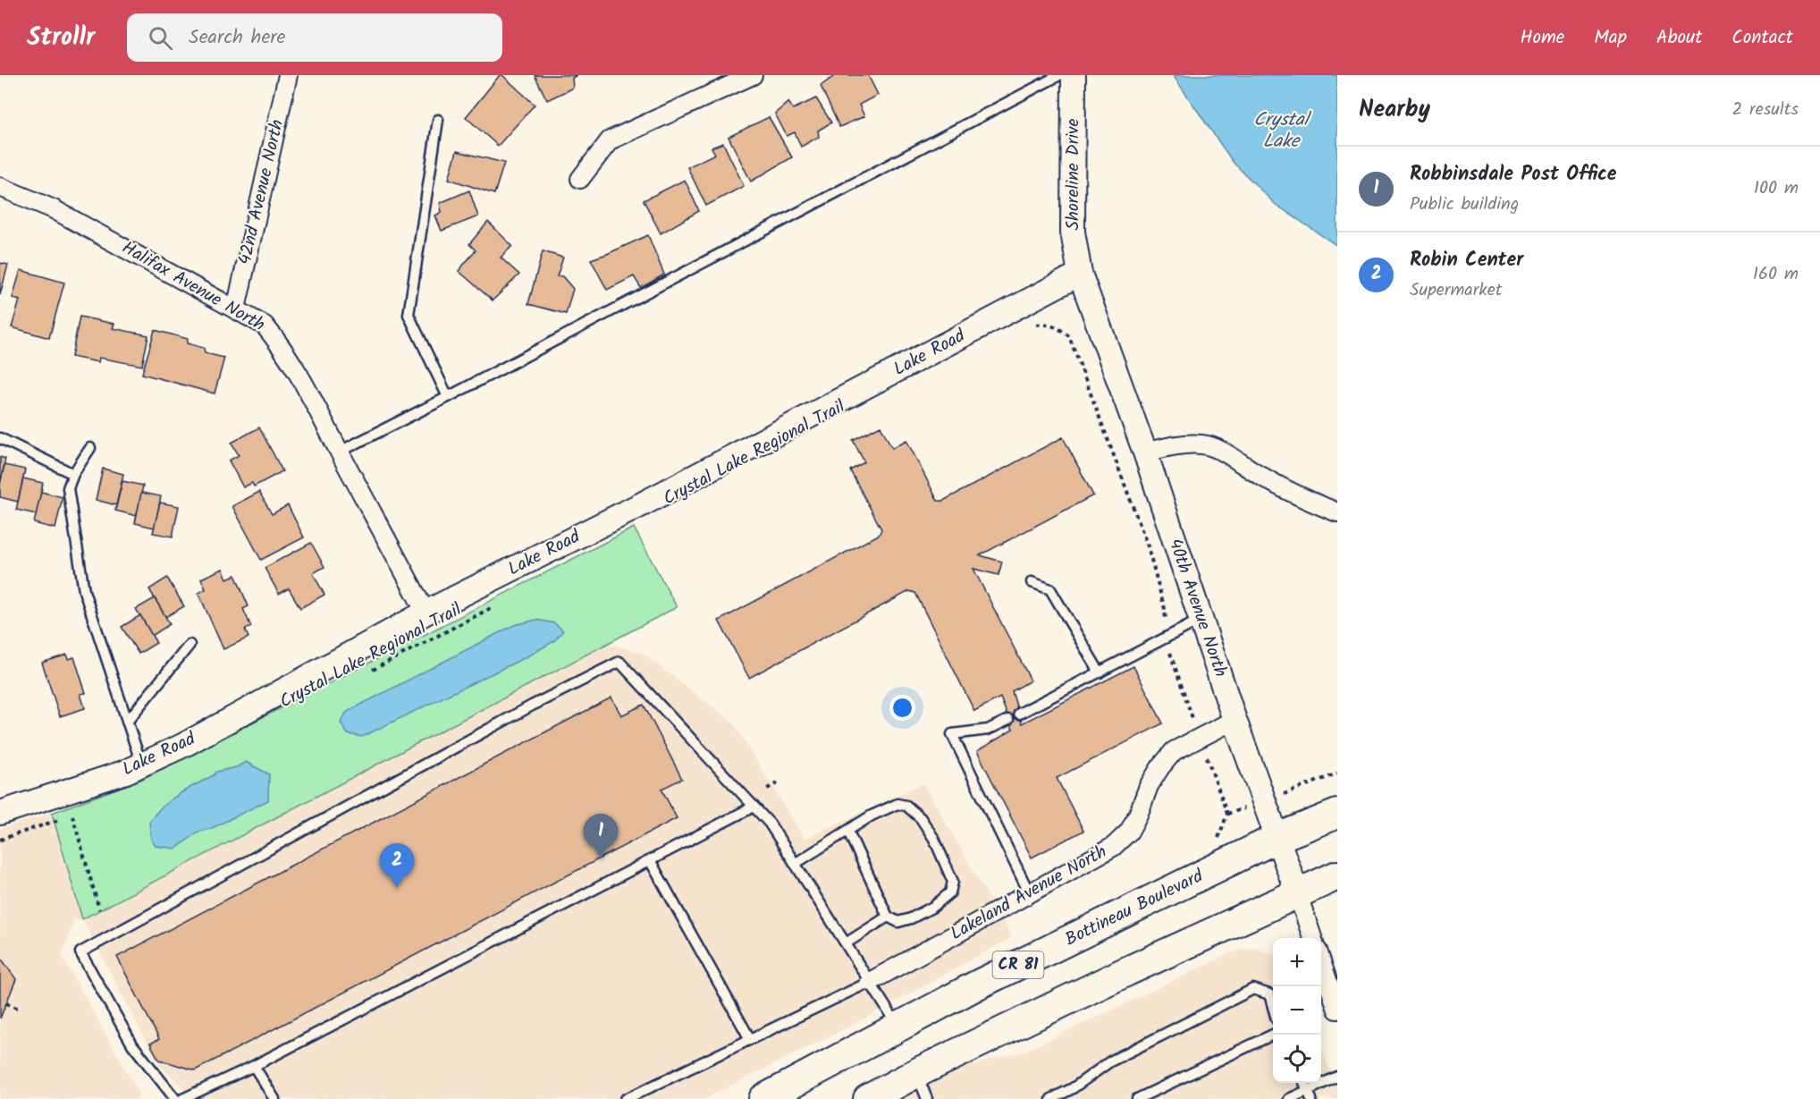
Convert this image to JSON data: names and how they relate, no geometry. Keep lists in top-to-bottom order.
{
  "streets": {
    "main road": ["Bottineau Boulevard", "CR 81"],
    "street": [
      "Shoreline Drive",
      "42nd Avenue North",
      "Halifax Avenue North",
      "Lake Road",
      "40th Avenue North",
      "Lakeland Avenue North"
    ],
    "path": ["Crystal Lake Regional Trail"]
  },
  "crossings": [
    ["Shoreline Drive", "Lake Road"],
    ["Shoreline Drive", "40th Avenue North"],
    ["42nd Avenue North", "Halifax Avenue North"],
    ["Halifax Avenue North", "Lake Road"],
    ["Lake Road", "40th Avenue North"],
    ["40th Avenue North", "Lakeland Avenue North"],
    ["40th Avenue North", "Bottineau Boulevard"]
  ],
  "water": ["Crystal Lake"],
  "page": {
    "header": "Strollr",
    "search": "Search here",
    "nav": [
      "Home",
      "Map",
      "About",
      "Contact"
    ],
    "heading": ["Nearby", "2 results"],
    "list": [
      {
        "mark": "1",
        "name": "Robbinsdale Post Office",
        "note": "Public building",
        "value": "100 m"
      },
      {
        "mark": "2",
        "name": "Robin Center",
        "note": "Supermarket",
        "value": "160 m"
      }
    ],
    "pins": ["1", "2"],
    "map_buttons": ["+", "−"]
  }
}
